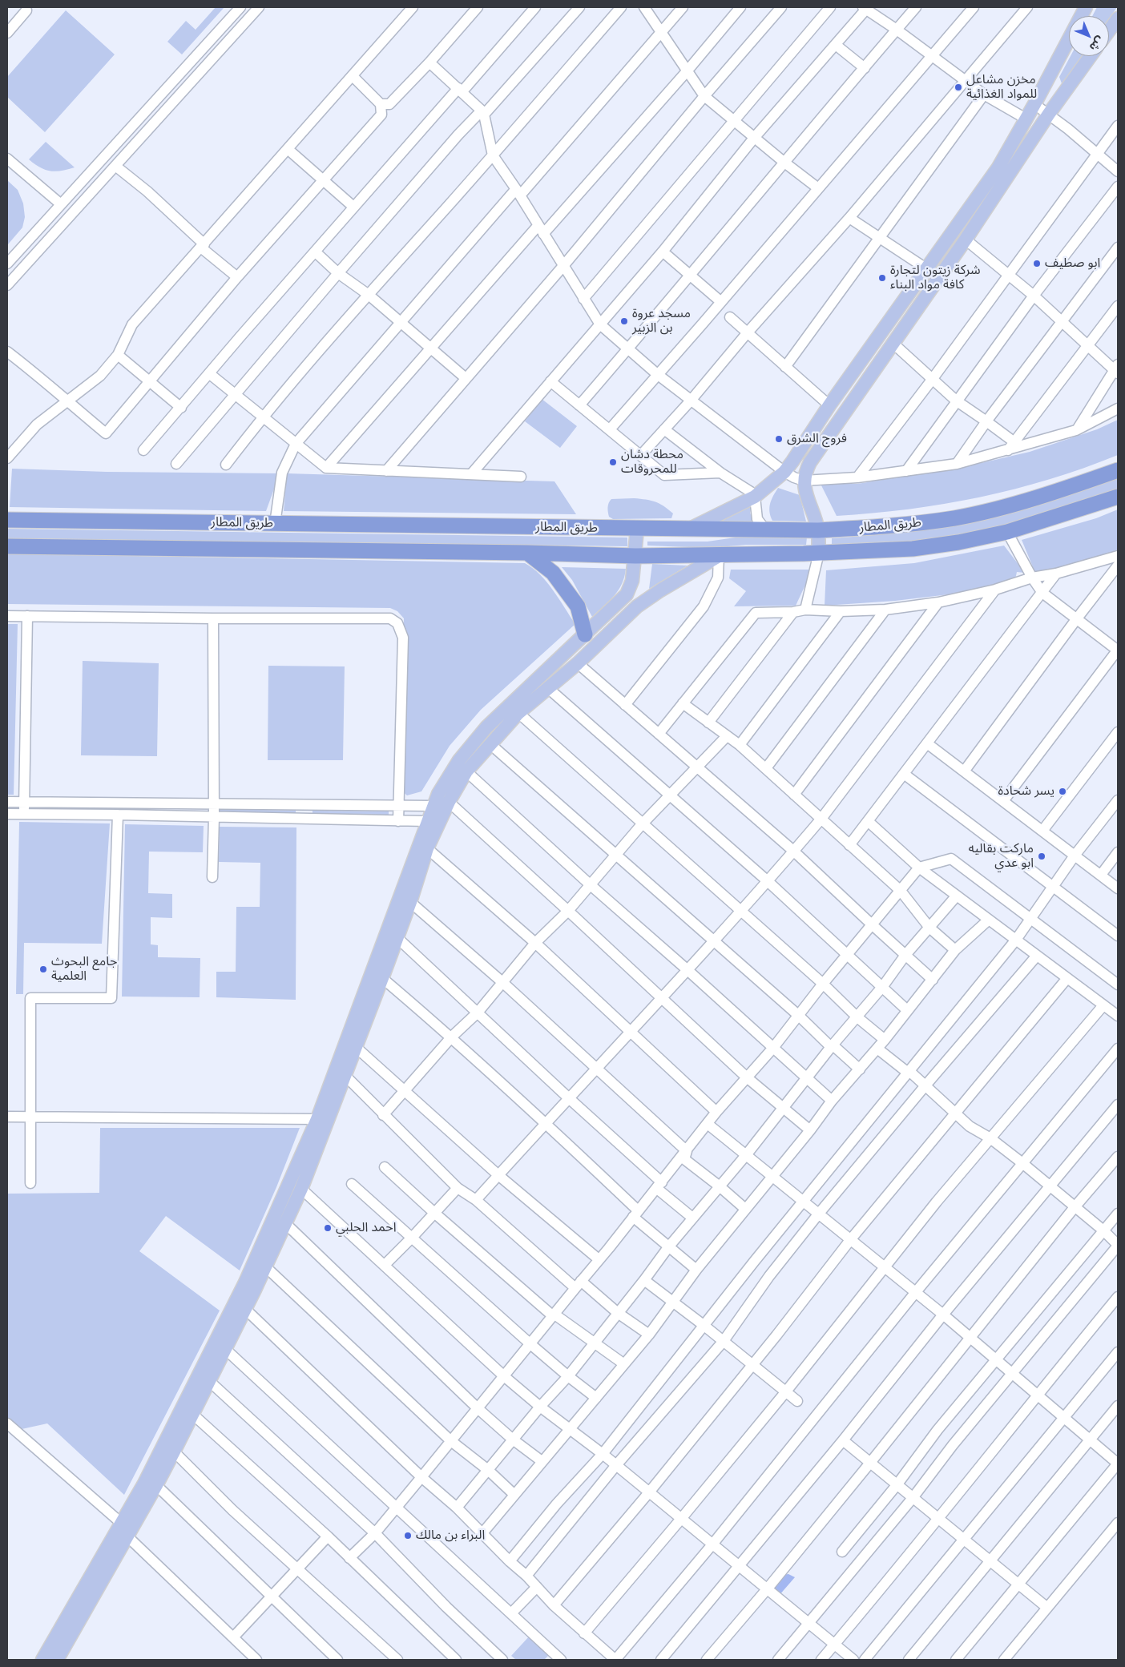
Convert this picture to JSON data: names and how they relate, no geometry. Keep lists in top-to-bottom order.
{
  "streets": {
    "highway": ["طريق المطار"]
  },
  "places": [
    "مخزن مشاعل للمواد الغذائية",
    "ابو صطيف",
    "شركة زيتون لتجارة كافة مواد البناء",
    "مسجد عروة بن الزبير",
    "فروج الشرق",
    "محطة دشان للمحروقات",
    "يسر شحادة",
    "ماركت بقاليه ابو عدي",
    "جامع البحوث العلمية",
    "احمد الحلبي",
    "البراء بن مالك"
  ],
  "north": "bottom right"
}
